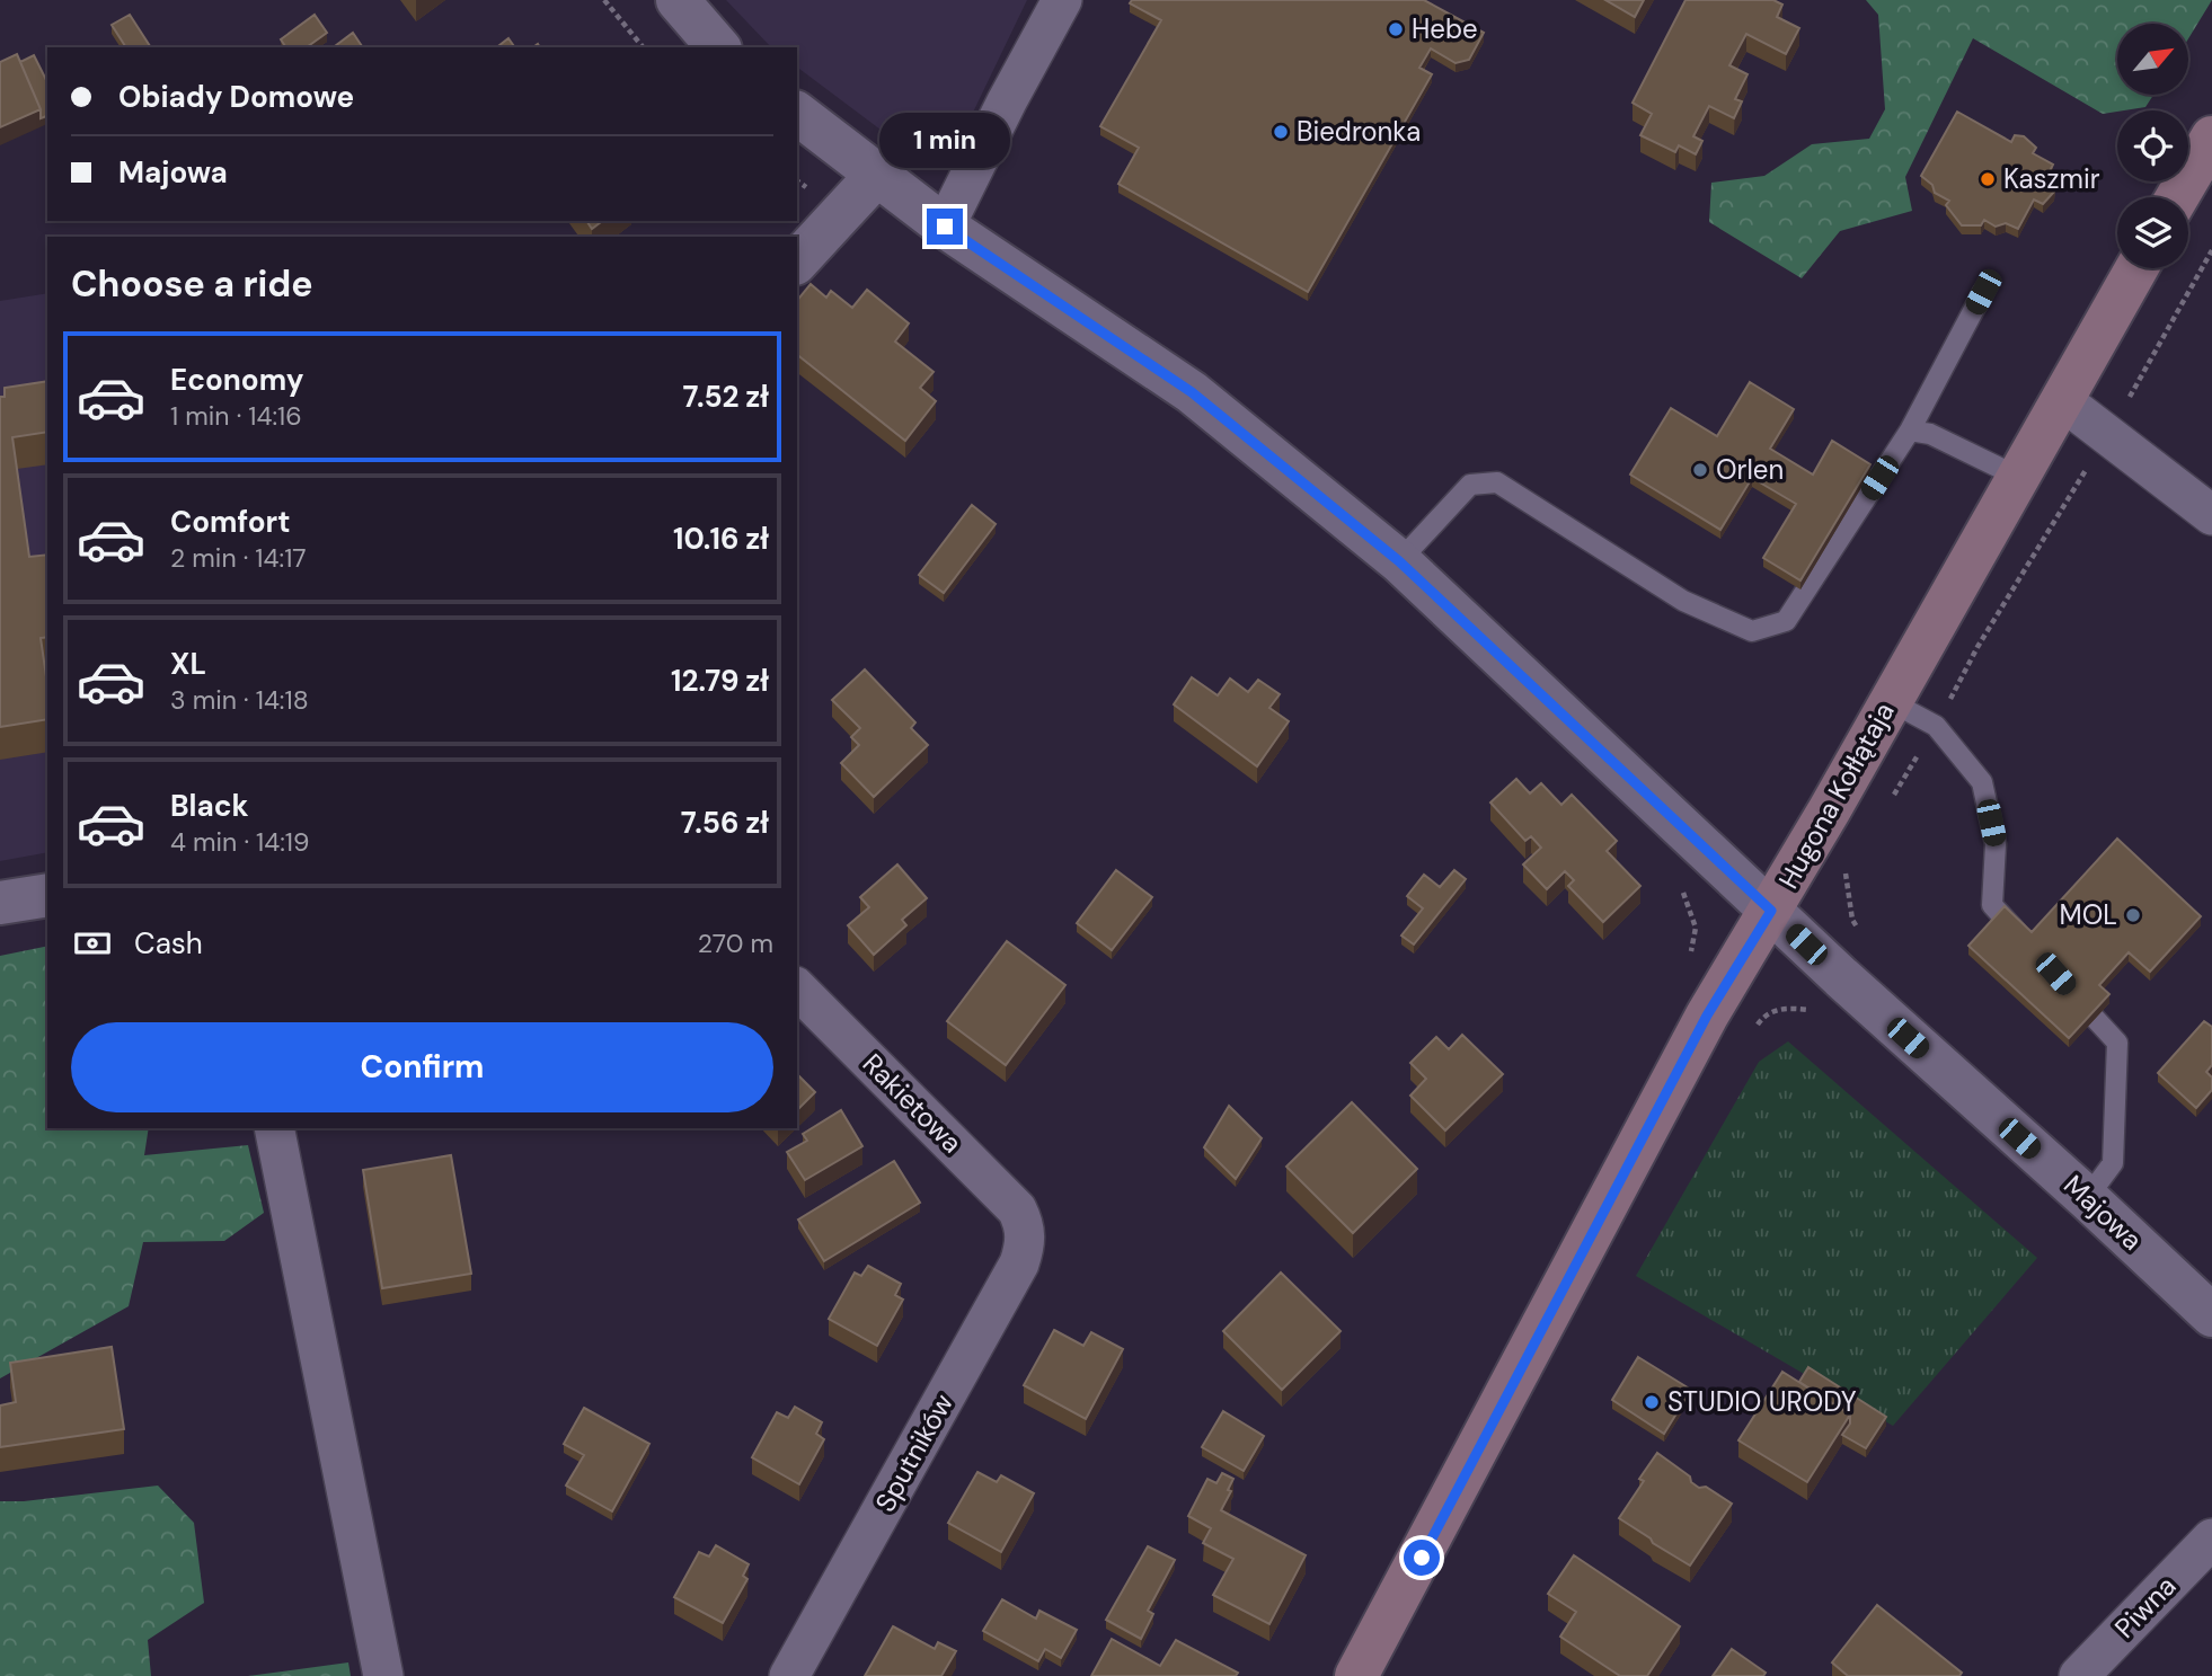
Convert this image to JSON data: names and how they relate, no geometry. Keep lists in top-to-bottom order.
{
  "streets": {
    "main road": ["Hugona Kołłątaja"],
    "street": [
      "Rakietowa",
      "Majowa",
      "Sputników",
      "Piwna"
    ]
  },
  "crossings": [
    ["Hugona Kołłątaja", "Majowa"],
    ["Rakietowa", "Sputników"]
  ],
  "places": [
    "Hebe",
    "Biedronka",
    "Kaszmir",
    "Orlen",
    "MOL",
    "STUDIO URODY"
  ],
  "north": "top right",
  "page": {
    "banner": ["Obiady Domowe", "Majowa"],
    "bubble": "1 min",
    "heading": "Choose a ride",
    "list": [
      {
        "name": "Economy",
        "note": "1 min · 14:16",
        "value": "7.52 zł"
      },
      {
        "name": "Comfort",
        "note": "2 min · 14:17",
        "value": "10.16 zł"
      },
      {
        "name": "XL",
        "note": "3 min · 14:18",
        "value": "12.79 zł"
      },
      {
        "name": "Black",
        "note": "4 min · 14:19",
        "value": "7.56 zł"
      }
    ],
    "pay": ["Cash", "270 m"],
    "buttons": "Confirm"
  }
}
